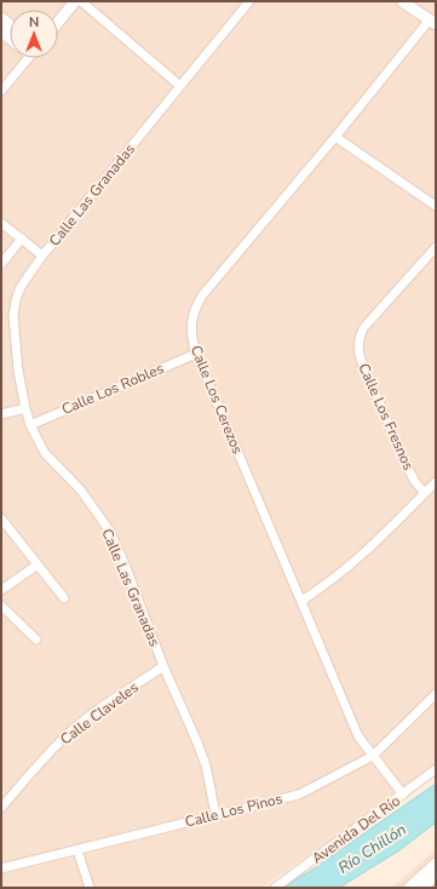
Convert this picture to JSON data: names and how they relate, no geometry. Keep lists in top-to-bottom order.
{
  "streets": {
    "street": [
      "Calle Las Granadas",
      "Calle Los Robles",
      "Calle Los Cerezos",
      "Calle Los Fresnos",
      "Calle Claveles",
      "Calle Los Pinos",
      "Avenida Del Río"
    ]
  },
  "crossings": [
    ["Calle Las Granadas", "Calle Los Robles"],
    ["Calle Las Granadas", "Calle Claveles"],
    ["Calle Las Granadas", "Calle Los Pinos"],
    ["Calle Los Robles", "Calle Los Cerezos"],
    ["Calle Los Cerezos", "Calle Los Pinos"],
    ["Calle Los Cerezos", "Avenida Del Río"]
  ],
  "water": ["Río Chillón"],
  "north": "top"
}
